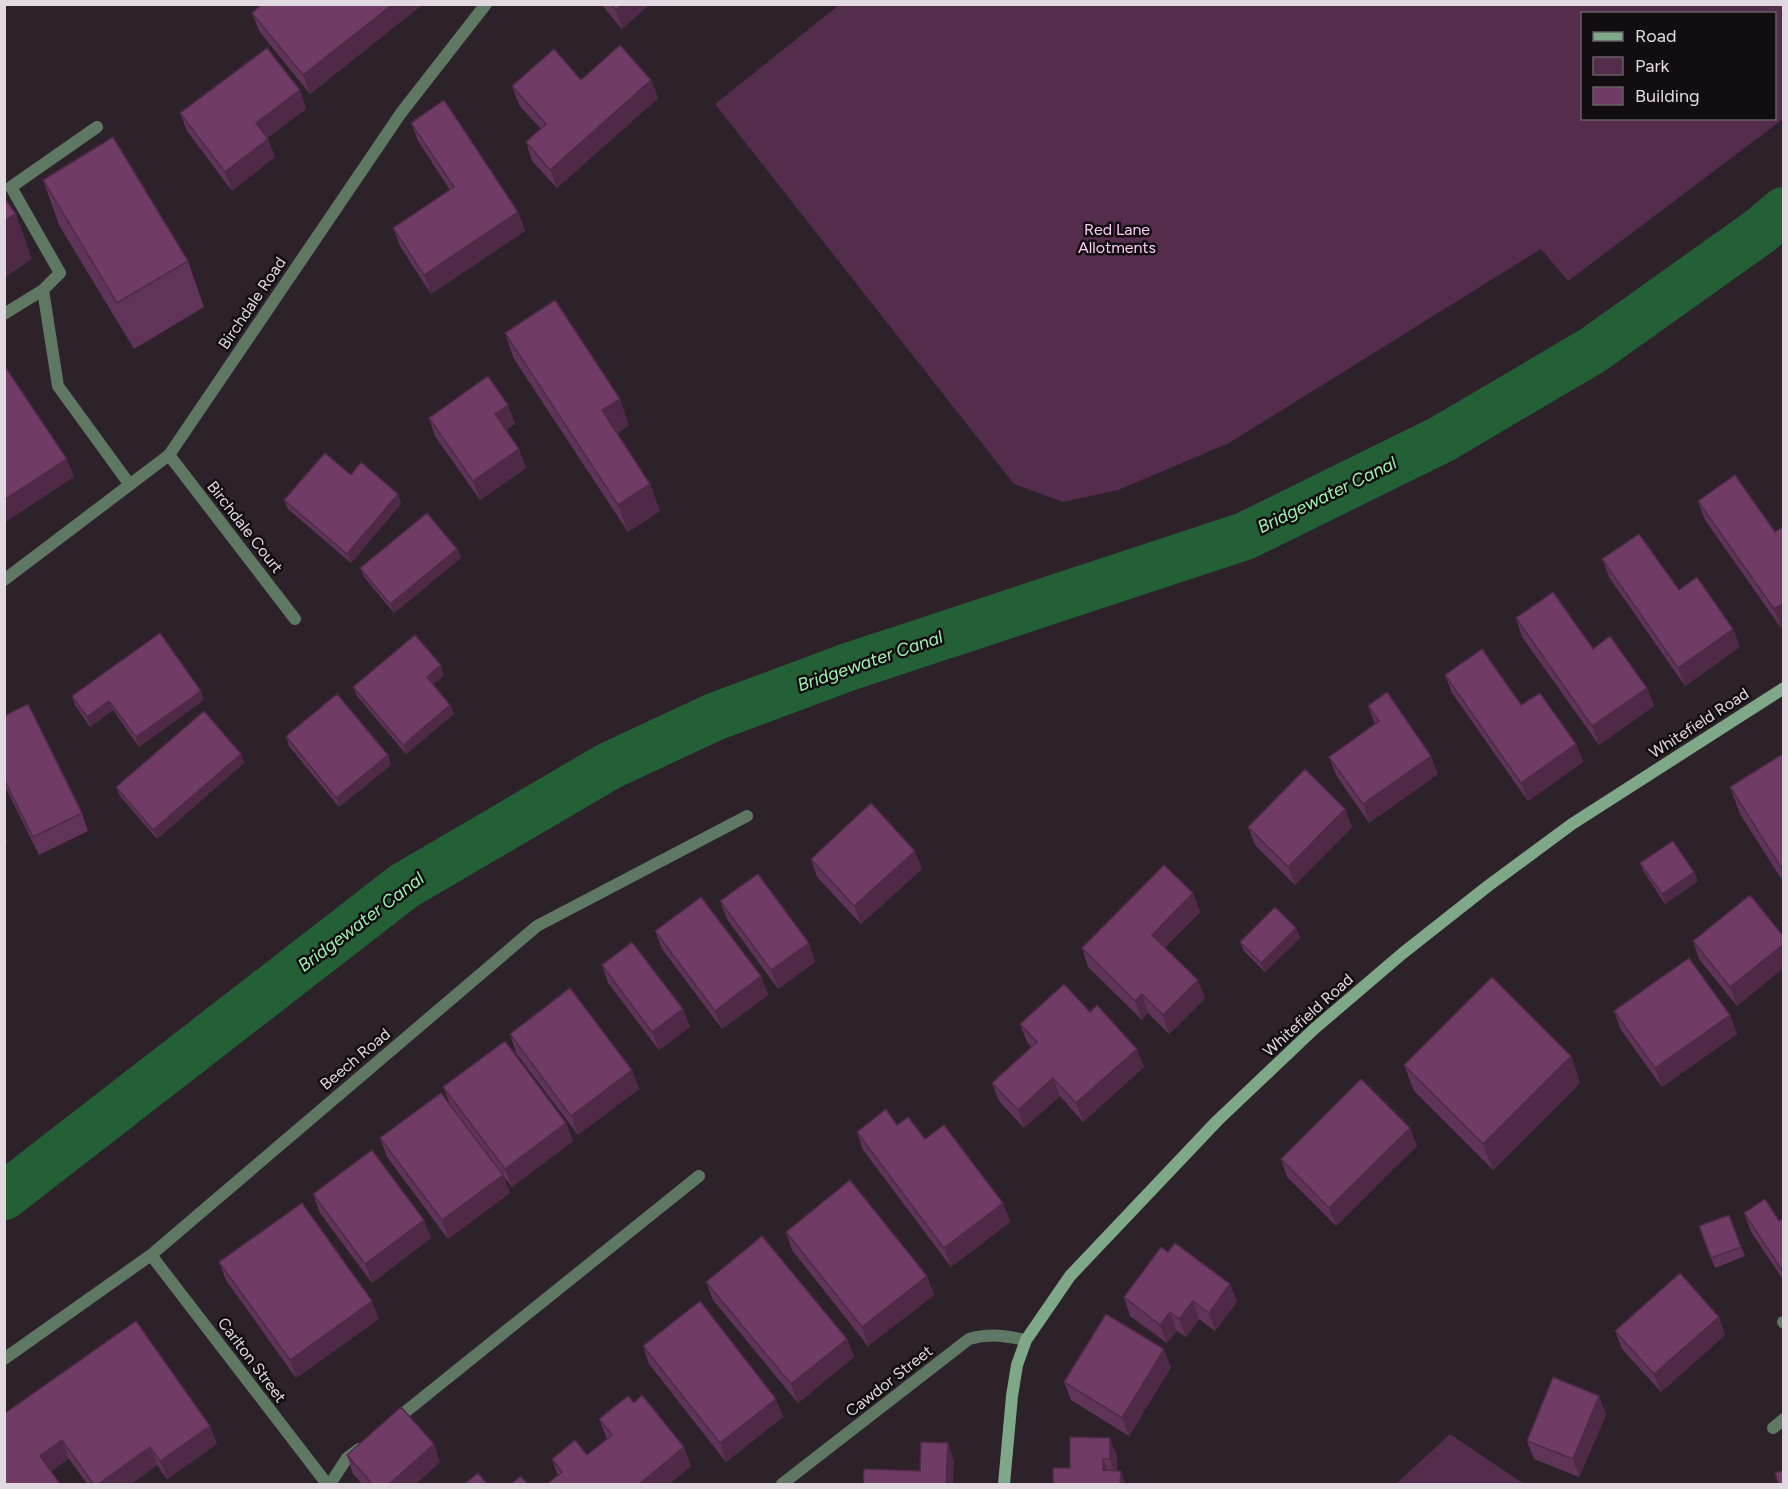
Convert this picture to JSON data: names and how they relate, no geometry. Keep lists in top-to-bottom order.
{
  "streets": {
    "street": [
      "Birchdale Road",
      "Birchdale Court",
      "Whitefield Road",
      "Beech Road",
      "Carlton Street",
      "Cawdor Street"
    ]
  },
  "crossings": [
    ["Birchdale Road", "Birchdale Court"],
    ["Whitefield Road", "Cawdor Street"],
    ["Beech Road", "Carlton Street"]
  ],
  "water": ["Bridgewater Canal"],
  "parks": ["Red Lane Allotments"],
  "legend": ["Road", "Park", "Building"]
}
